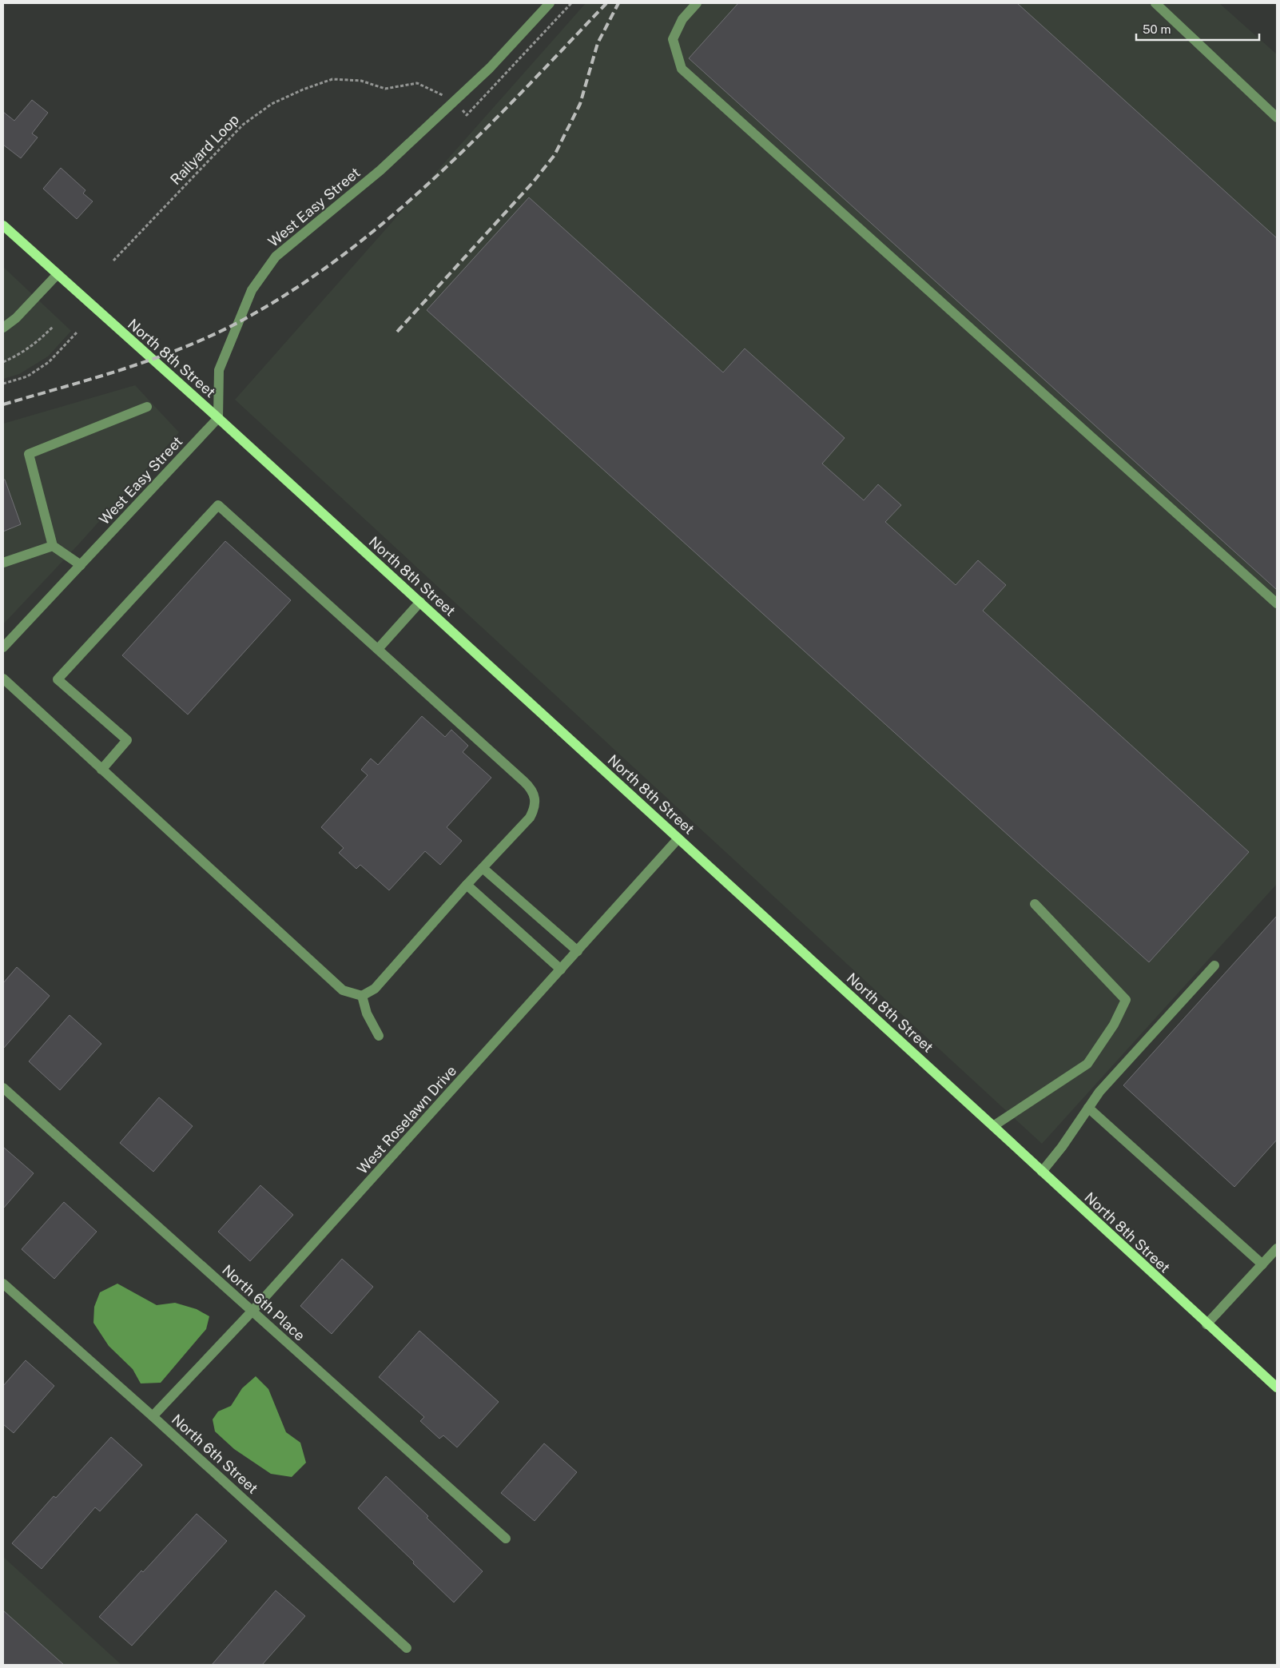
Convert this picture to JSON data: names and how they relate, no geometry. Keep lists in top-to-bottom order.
{
  "streets": {
    "main road": ["North 8th Street"],
    "street": [
      "West Easy Street",
      "West Roselawn Drive",
      "North 6th Place",
      "North 6th Street"
    ],
    "path": ["Railyard Loop"]
  },
  "crossings": [
    ["West Easy Street", "North 8th Street"],
    ["North 8th Street", "West Roselawn Drive"],
    ["West Roselawn Drive", "North 6th Place"],
    ["West Roselawn Drive", "North 6th Street"]
  ],
  "scale_bar": "50 m"
}
